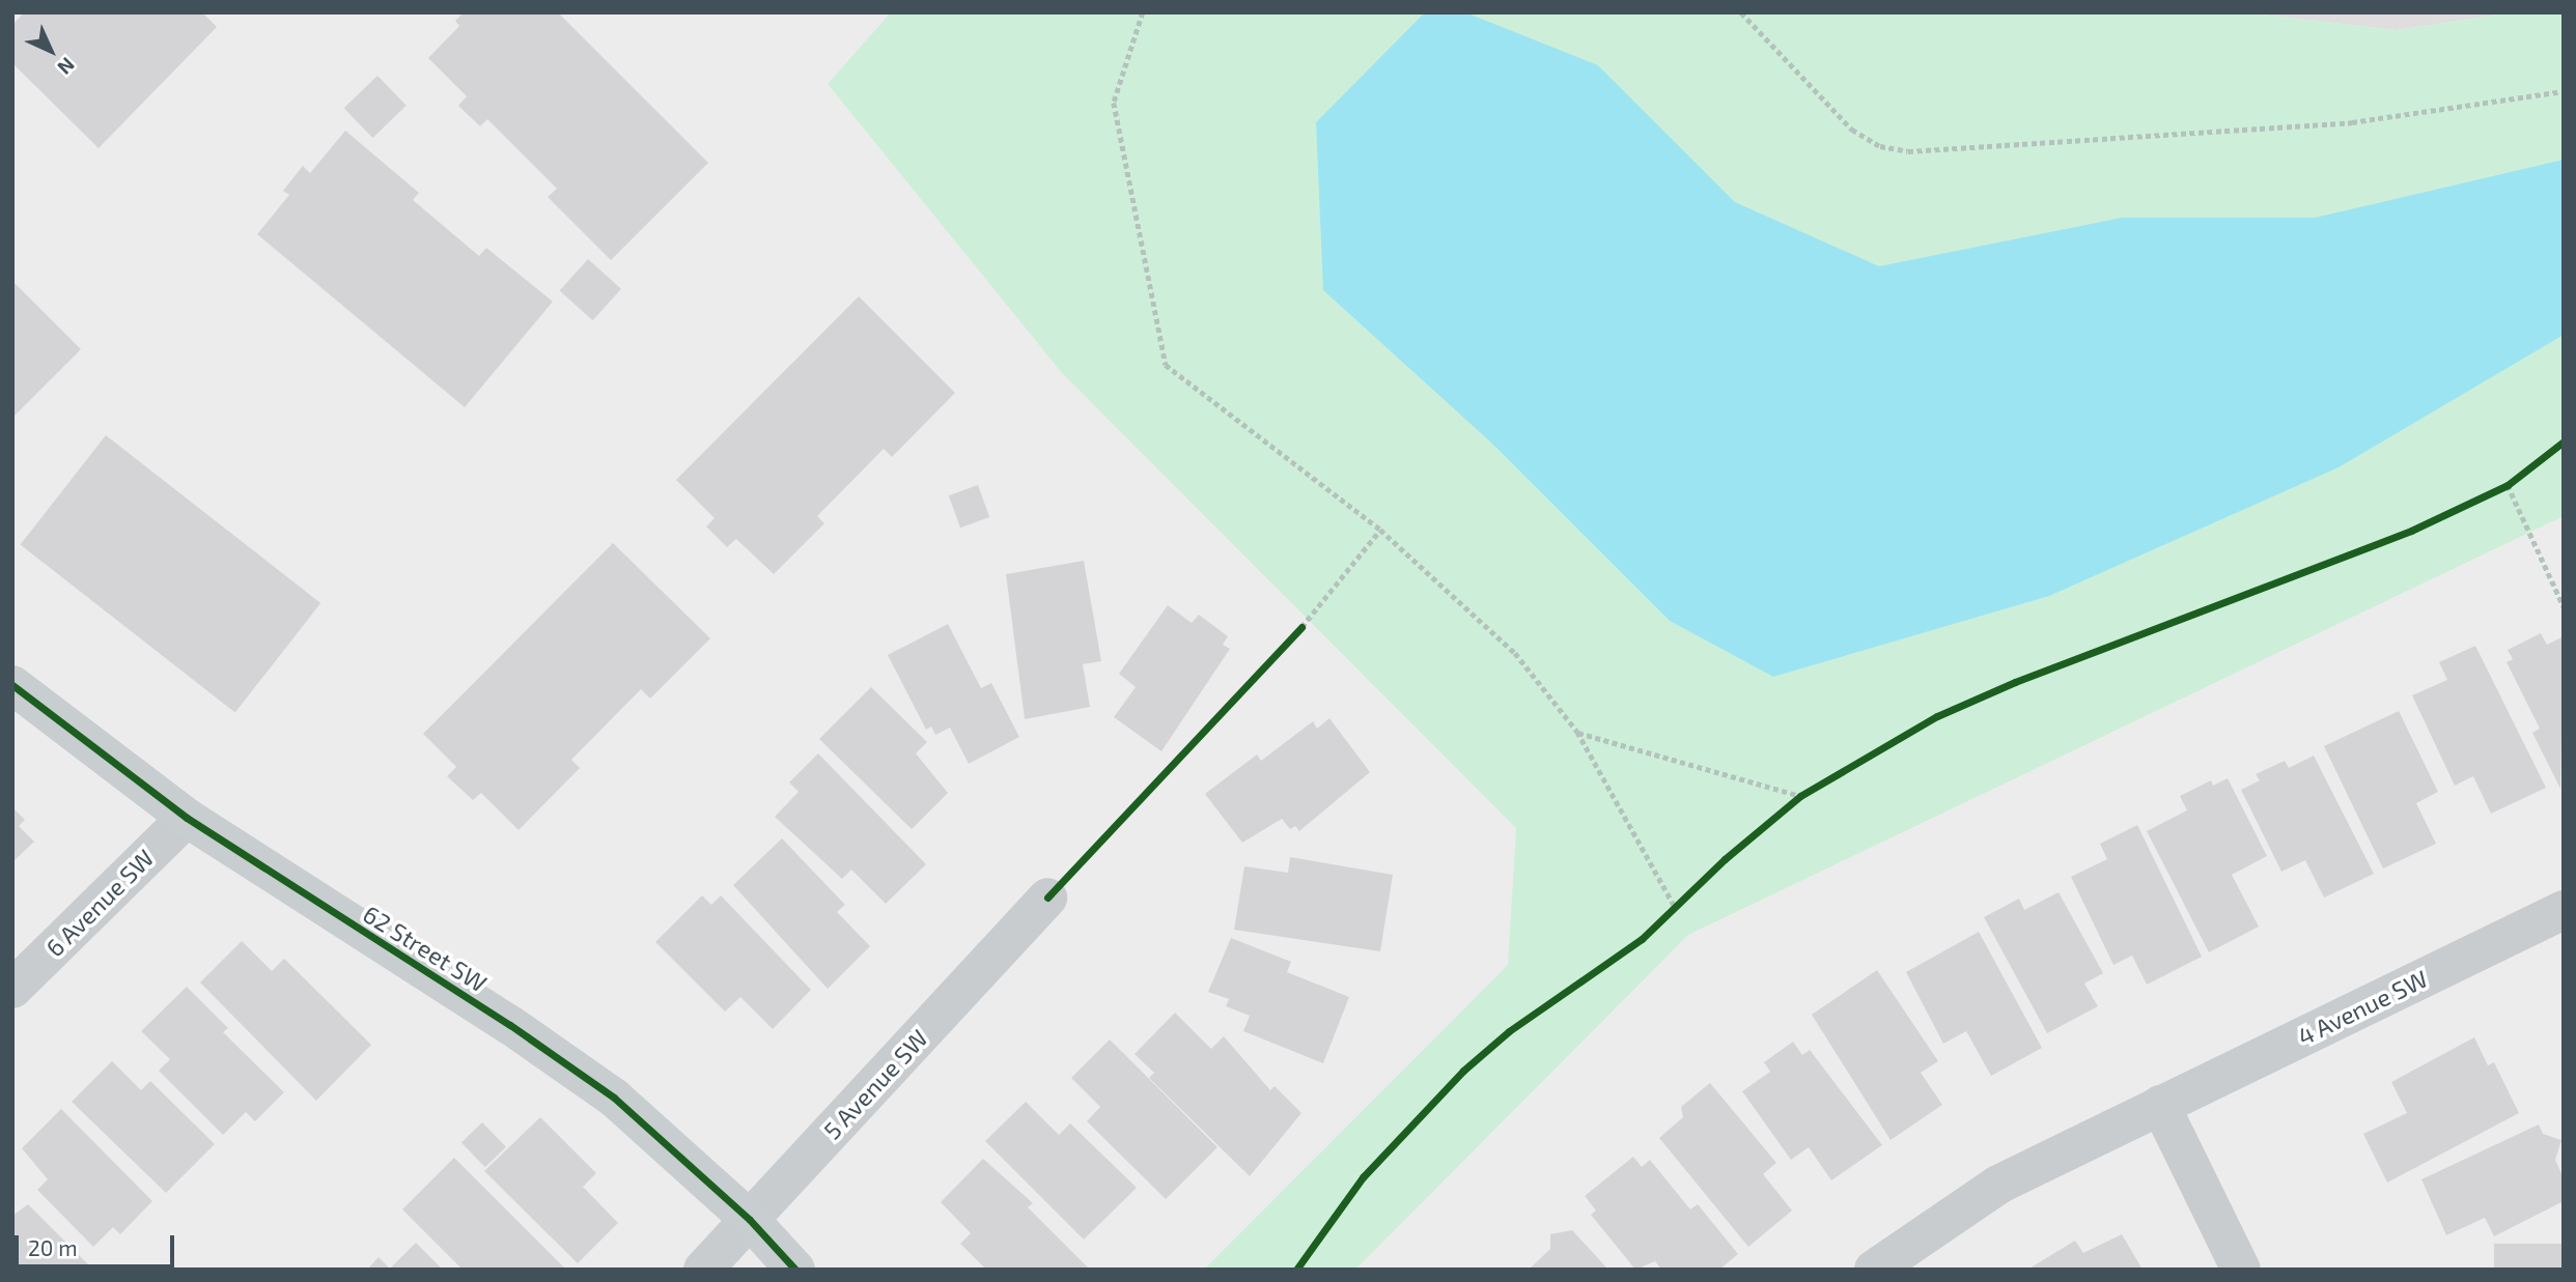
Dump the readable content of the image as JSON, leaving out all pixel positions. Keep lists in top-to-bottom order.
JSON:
{
  "streets": {
    "street": [
      "6 Avenue SW",
      "62 Street SW",
      "4 Avenue SW",
      "5 Avenue SW"
    ]
  },
  "crossings": [
    ["6 Avenue SW", "62 Street SW"],
    ["62 Street SW", "5 Avenue SW"]
  ],
  "scale_bar": "20 m",
  "north": "bottom right"
}
